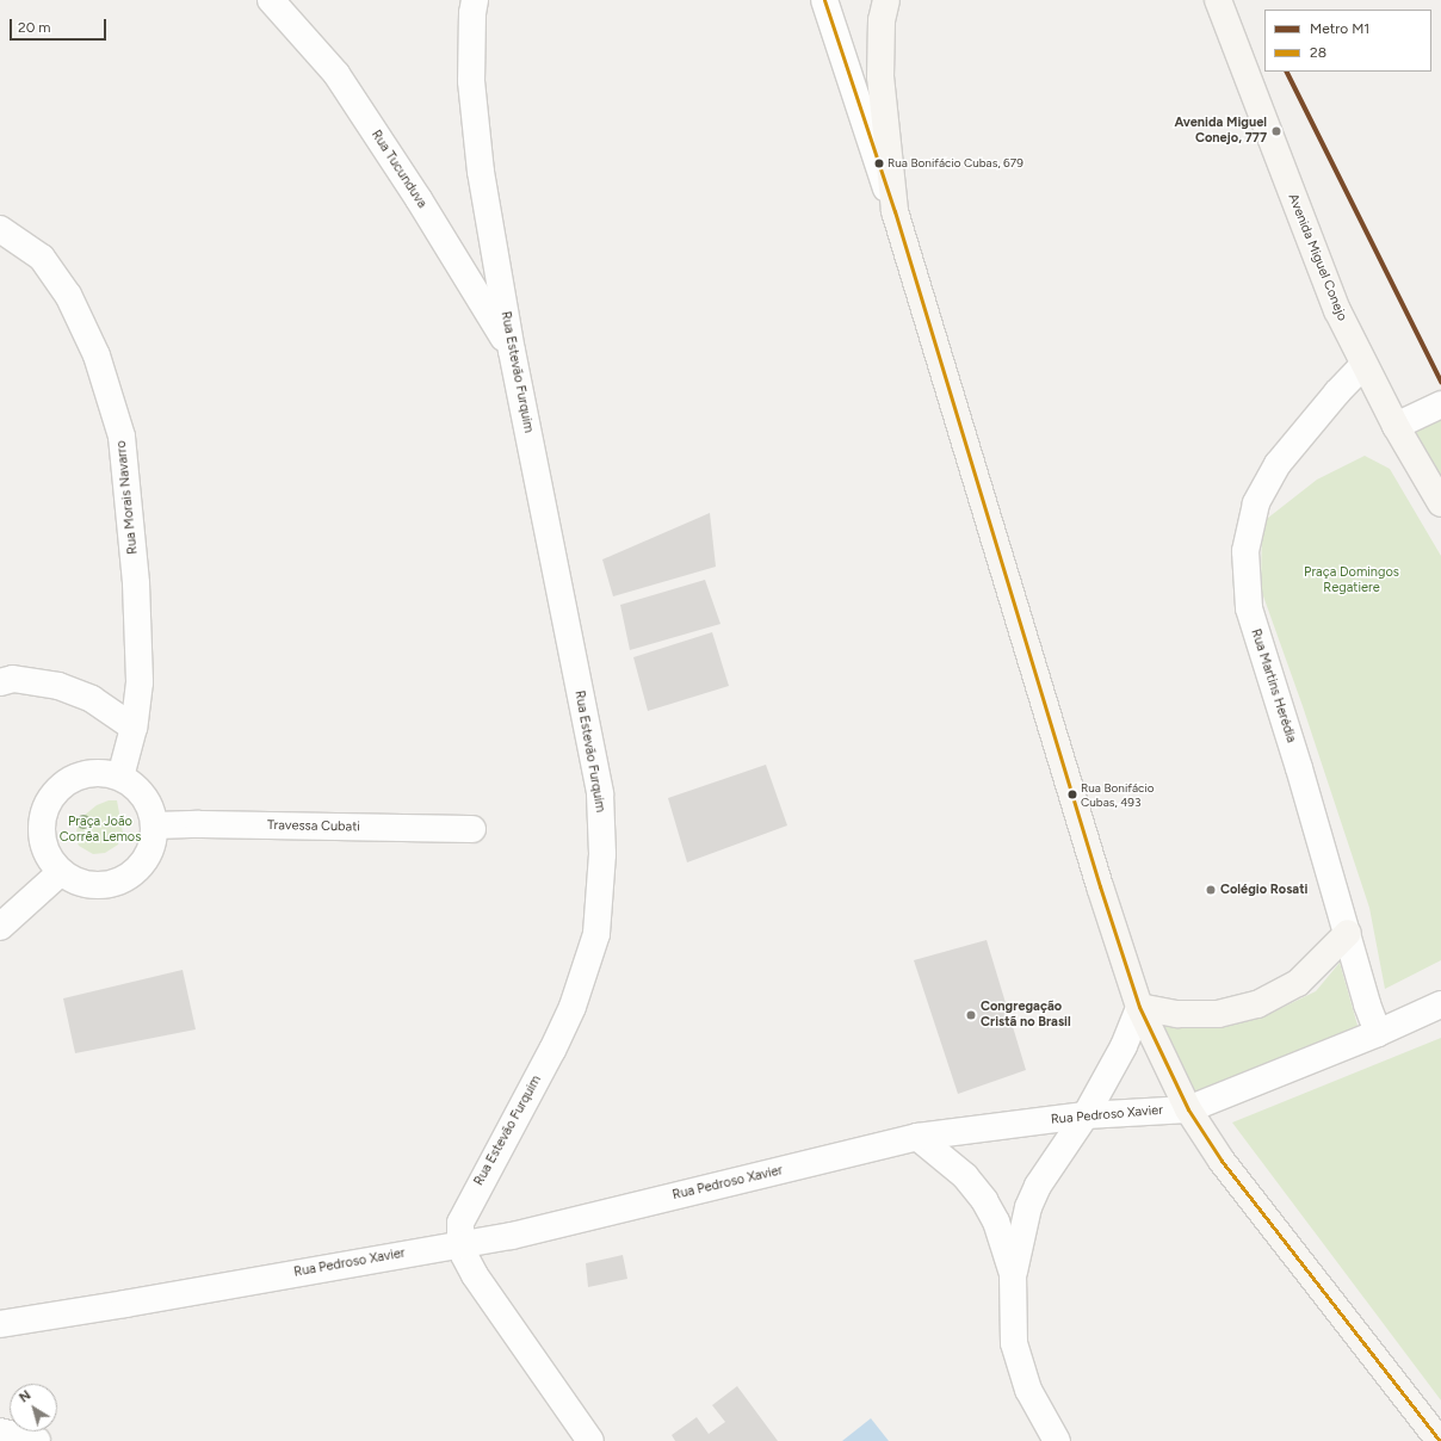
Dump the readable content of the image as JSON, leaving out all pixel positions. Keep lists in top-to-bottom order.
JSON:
{
  "streets": {
    "main road": ["Avenida Miguel Conejo"],
    "street": [
      "Rua Tucunduva",
      "Rua Estevão Furquim",
      "Rua Morais Navarro",
      "Rua Martins Herédia",
      "Travessa Cubati",
      "Rua Pedroso Xavier"
    ]
  },
  "crossings": [
    ["Rua Tucunduva", "Rua Estevão Furquim"],
    ["Avenida Miguel Conejo", "Rua Martins Herédia"],
    ["Rua Estevão Furquim", "Rua Pedroso Xavier"],
    ["Rua Morais Navarro", "Travessa Cubati"],
    ["Rua Martins Herédia", "Rua Pedroso Xavier"]
  ],
  "parks": ["Praça Domingos Regatiere", "Praça João Corrêa Lemos"],
  "places": [
    "Avenida Miguel Conejo, 777",
    "Rua Bonifácio Cubas, 679",
    "Rua Bonifácio Cubas, 493",
    "Colégio Rosati",
    "Congregação Cristã no Brasil"
  ],
  "lines": ["transit line 28", "metro line M1"],
  "legend": ["Metro M1", "28"],
  "scale_bar": "20 m",
  "north": "top left"
}
